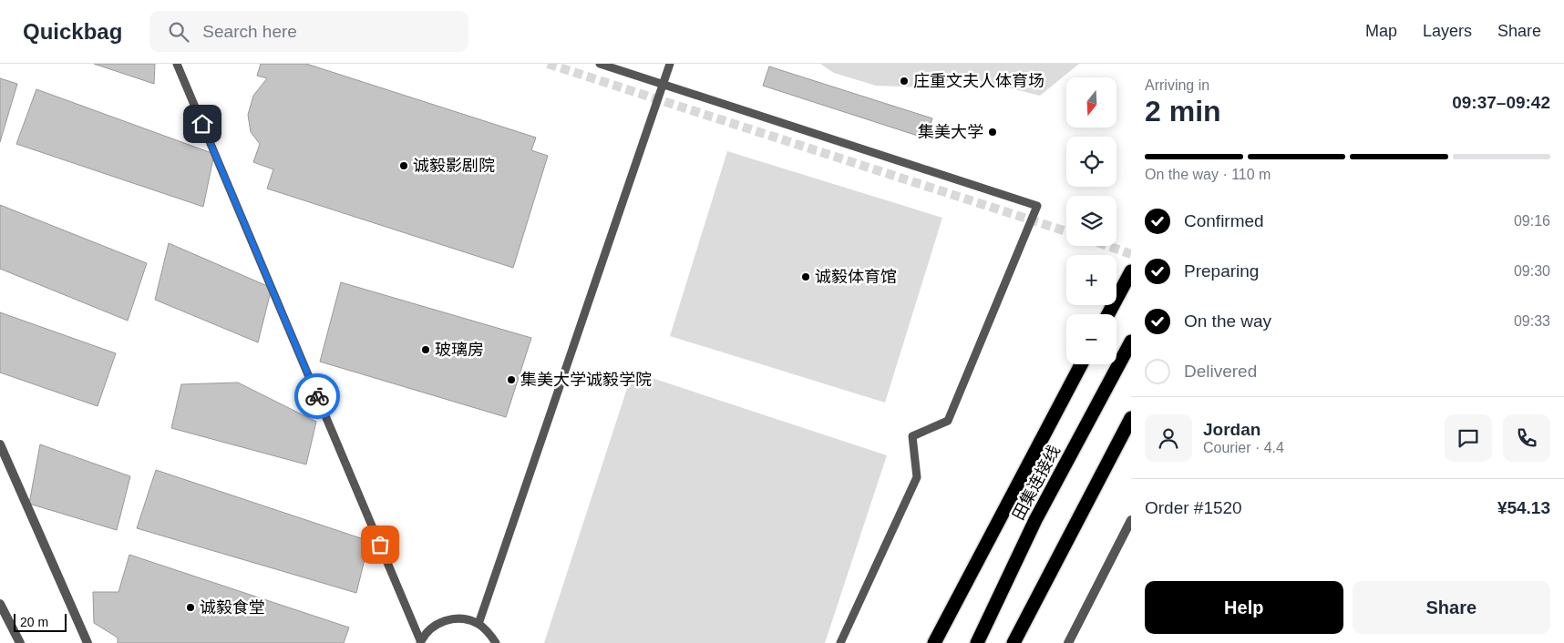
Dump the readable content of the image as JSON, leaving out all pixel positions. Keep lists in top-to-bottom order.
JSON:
{
  "streets": {
    "highway": ["田集连接线"]
  },
  "places": [
    "庄重文夫人体育场",
    "集美大学",
    "诚毅影剧院",
    "诚毅体育馆",
    "玻璃房",
    "集美大学诚毅学院",
    "诚毅食堂"
  ],
  "scale_bar": "20 m",
  "north": "bottom",
  "page": {
    "header": "Quickbag",
    "search": "Search here",
    "nav": ["Map", "Layers", "Share"],
    "heading": ["2 min", "Arriving in", "09:37–09:42"],
    "panel": [
      "Jordan",
      "Courier · 4.4",
      "Order #1520",
      "¥54.13"
    ],
    "map_buttons": ["+", "−"],
    "bar": "On the way · 110 m",
    "list": [
      ["Confirmed", "09:16"],
      ["Preparing", "09:30"],
      ["On the way", "09:33"],
      "Delivered"
    ],
    "buttons": ["Help", "Share"],
    "scale": "20 m"
  }
}
